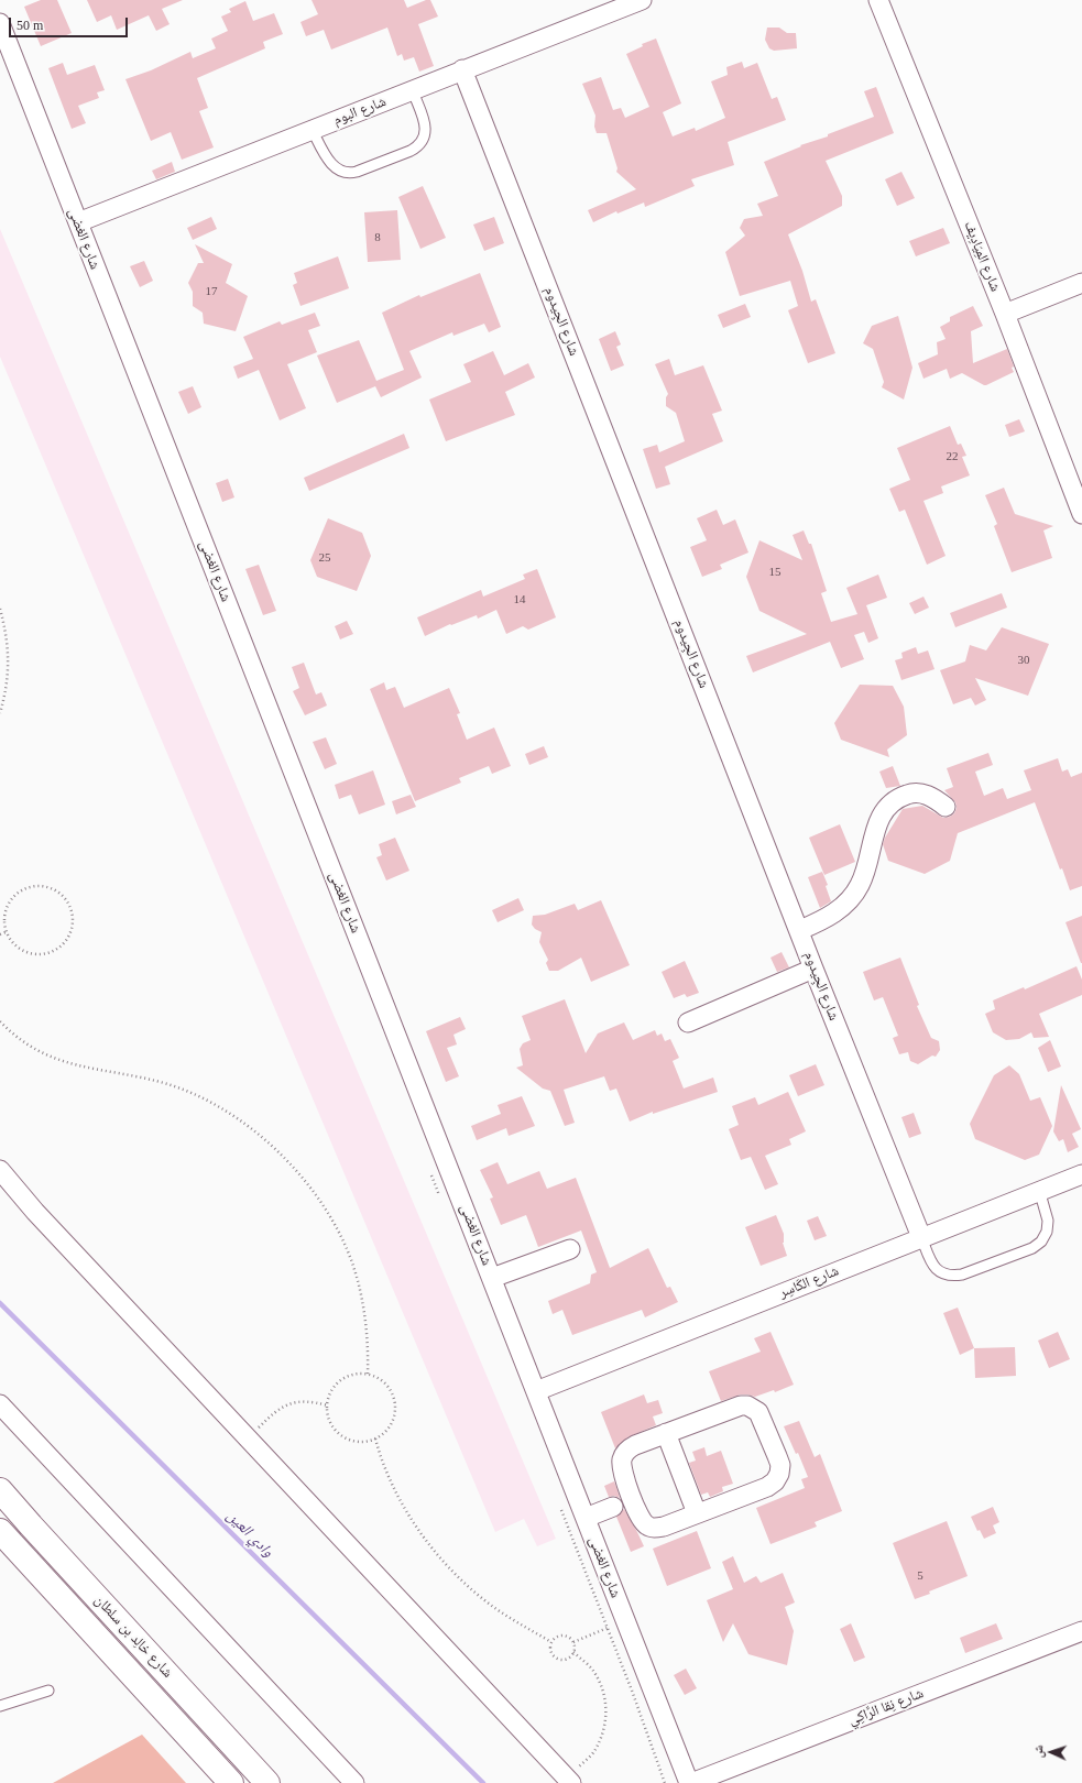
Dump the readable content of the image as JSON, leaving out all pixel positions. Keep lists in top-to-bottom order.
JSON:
{
  "streets": {
    "street": [
      "شارع البوم",
      "شارع الغضى",
      "شارع المِيَادِيف",
      "شارع الجِيدوم",
      "شارع الكَاسِر",
      "شارع خالِد بن سلطان",
      "شارع نِقا الرَّاكِي"
    ]
  },
  "crossings": [
    ["شارع البوم", "شارع الغضى"],
    ["شارع البوم", "شارع الجِيدوم"],
    ["شارع الغضى", "شارع الكَاسِر"],
    ["شارع الغضى", "شارع نِقا الرَّاكِي"],
    ["شارع الجِيدوم", "شارع الكَاسِر"]
  ],
  "water": ["وادي العين"],
  "house_numbers": [
    "8",
    "17",
    "22",
    "25",
    "15",
    "14",
    "30",
    "5"
  ],
  "scale_bar": "50 m",
  "north": "left"
}
